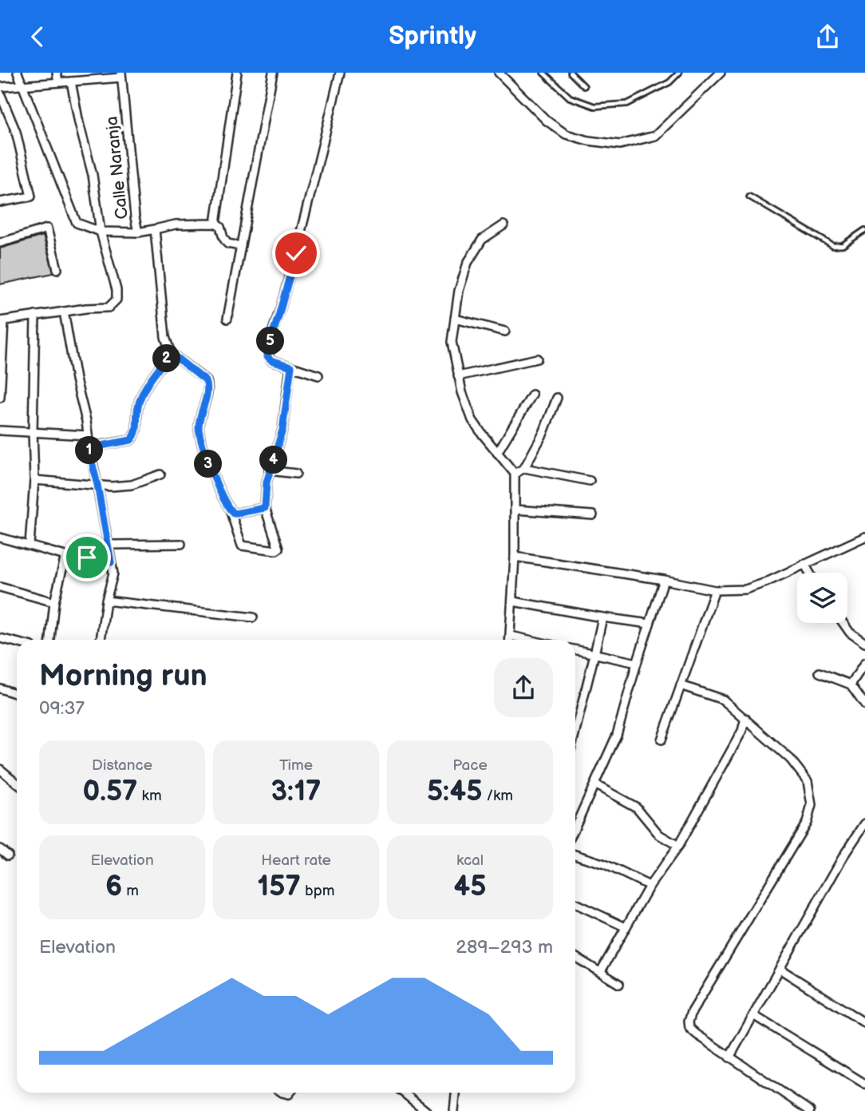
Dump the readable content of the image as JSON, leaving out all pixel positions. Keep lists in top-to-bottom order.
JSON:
{
  "streets": {
    "street": ["Calle Naranja"]
  },
  "page": {
    "header": "Sprintly",
    "pins": [
      "5",
      "2",
      "1",
      "4",
      "3"
    ],
    "heading": ["Morning run", "09:37"],
    "stats": [
      ["Distance", "0.57 km"],
      ["Time", "3:17"],
      ["Pace", "5:45 /km"],
      ["Elevation", "6 m"],
      ["Heart rate", "157 bpm"],
      ["kcal", "45"]
    ],
    "chart": ["Elevation", "289–293 m"]
  }
}
